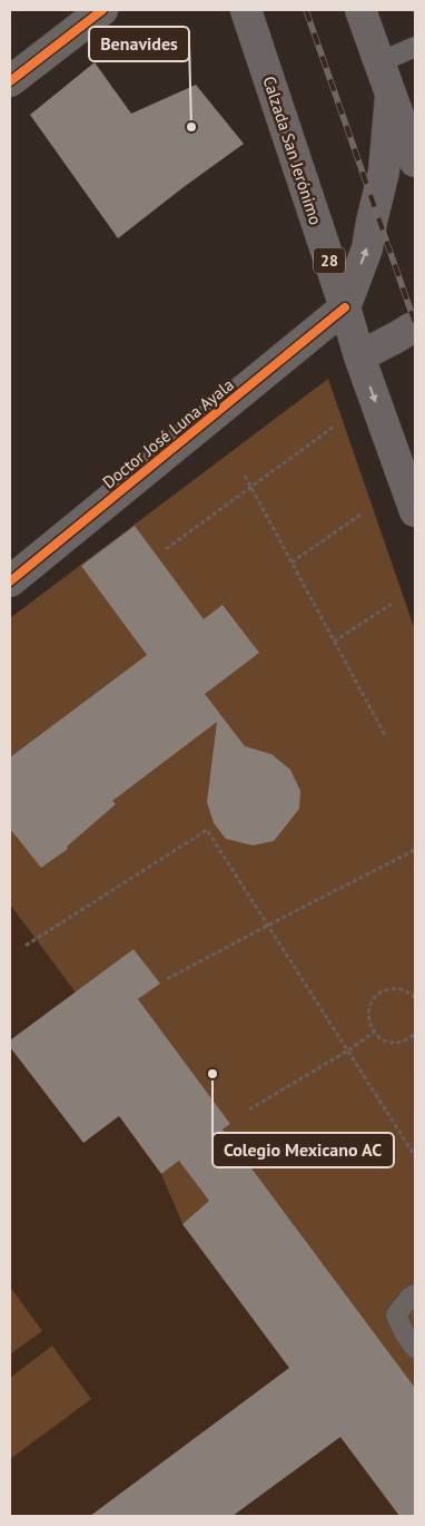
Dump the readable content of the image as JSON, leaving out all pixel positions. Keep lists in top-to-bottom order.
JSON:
{
  "streets": {
    "main road": ["Calzada San Jerónimo", "28"],
    "street": ["Doctor José Luna Ayala"]
  },
  "crossings": [
    ["Calzada San Jerónimo", "Doctor José Luna Ayala"]
  ],
  "places": ["Benavides", "Colegio Mexicano AC"]
}
